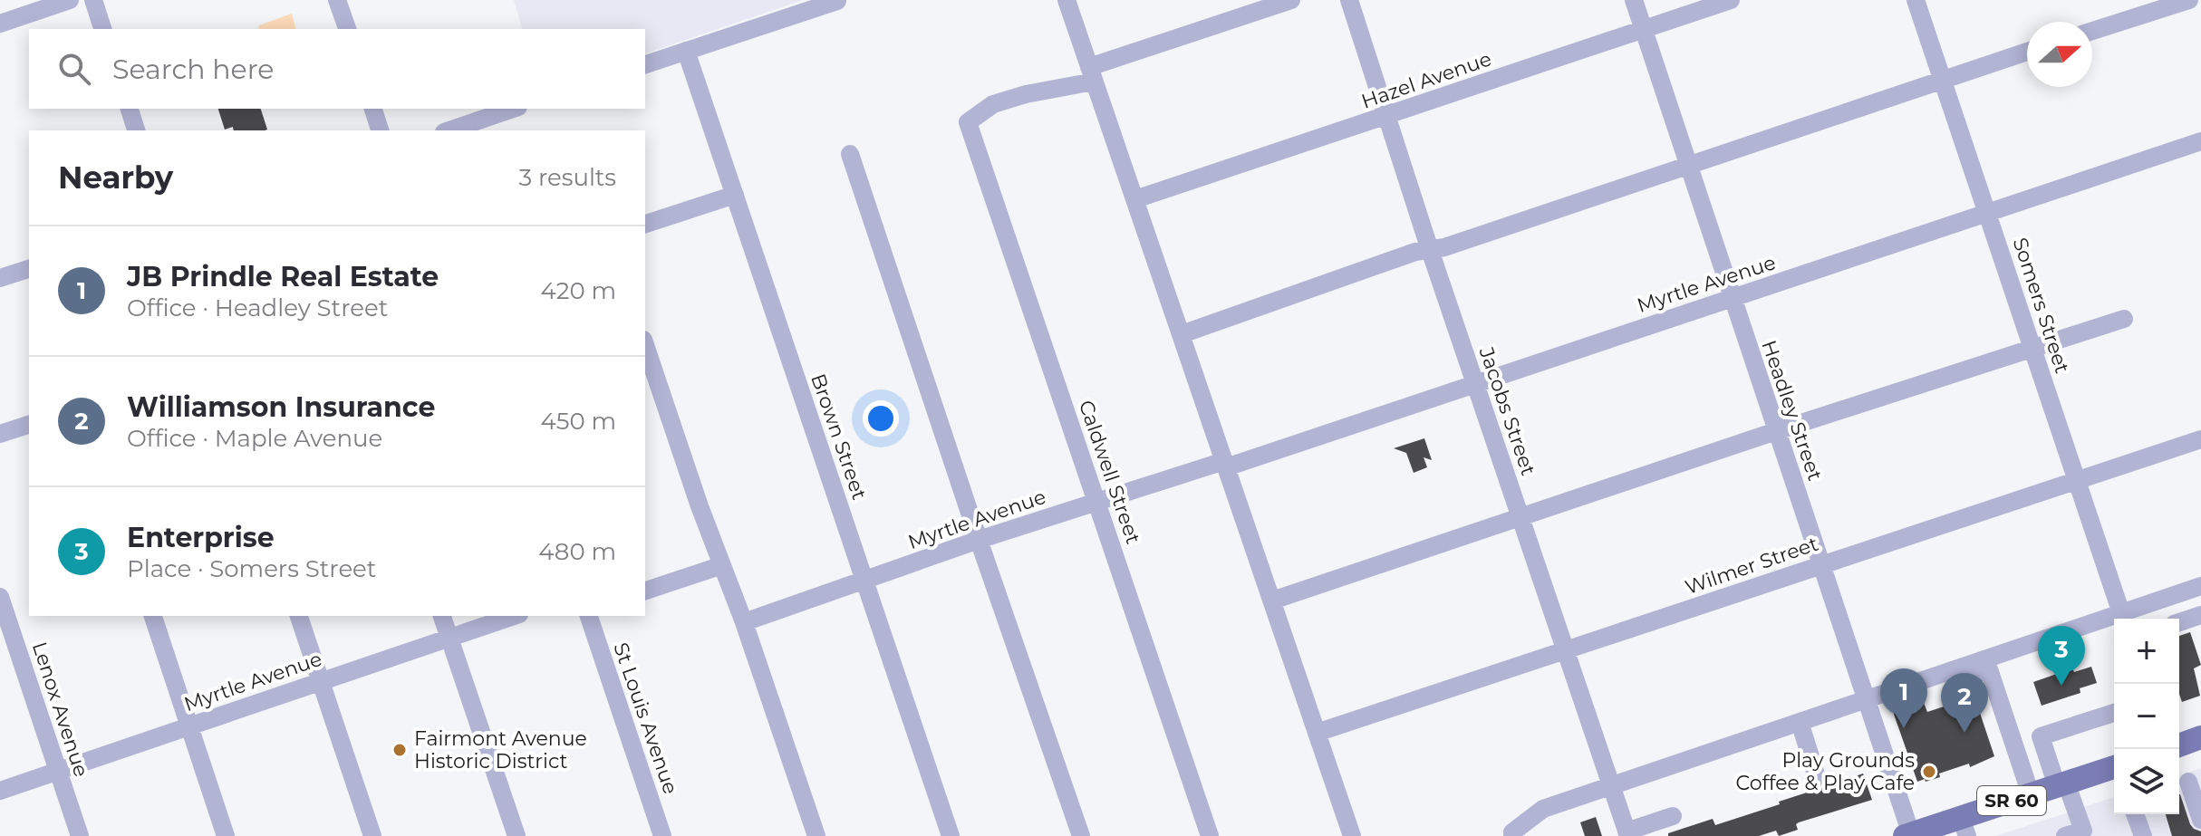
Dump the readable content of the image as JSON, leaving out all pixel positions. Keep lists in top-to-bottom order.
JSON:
{
  "streets": {
    "main road": ["SR 60"],
    "street": [
      "Hazel Avenue",
      "Myrtle Avenue",
      "Somers Street",
      "Headley Street",
      "Jacobs Street",
      "Brown Street",
      "Caldwell Street",
      "Wilmer Street",
      "Lenox Avenue",
      "St Louis Avenue"
    ]
  },
  "crossings": [
    ["Hazel Avenue", "Headley Street"],
    ["Hazel Avenue", "Jacobs Street"],
    ["Myrtle Avenue", "Somers Street"],
    ["Myrtle Avenue", "Headley Street"],
    ["Myrtle Avenue", "Jacobs Street"],
    ["Myrtle Avenue", "Brown Street"],
    ["Myrtle Avenue", "Caldwell Street"],
    ["Myrtle Avenue", "Lenox Avenue"],
    ["Somers Street", "Wilmer Street"],
    ["Headley Street", "Wilmer Street"],
    ["Headley Street", "SR 60"],
    ["Jacobs Street", "Wilmer Street"]
  ],
  "places": ["Fairmont Avenue Historic District", "Play Grounds Coffee & Play Cafe"],
  "north": "right",
  "page": {
    "search": "Search here",
    "heading": ["Nearby", "3 results"],
    "list": [
      {
        "mark": "1",
        "name": "JB Prindle Real Estate",
        "note": "Office · Headley Street",
        "value": "420 m"
      },
      {
        "mark": "2",
        "name": "Williamson Insurance",
        "note": "Office · Maple Avenue",
        "value": "450 m"
      },
      {
        "mark": "3",
        "name": "Enterprise",
        "note": "Place · Somers Street",
        "value": "480 m"
      }
    ],
    "map_buttons": ["+", "−"],
    "pins": ["3", "1", "2"]
  }
}
